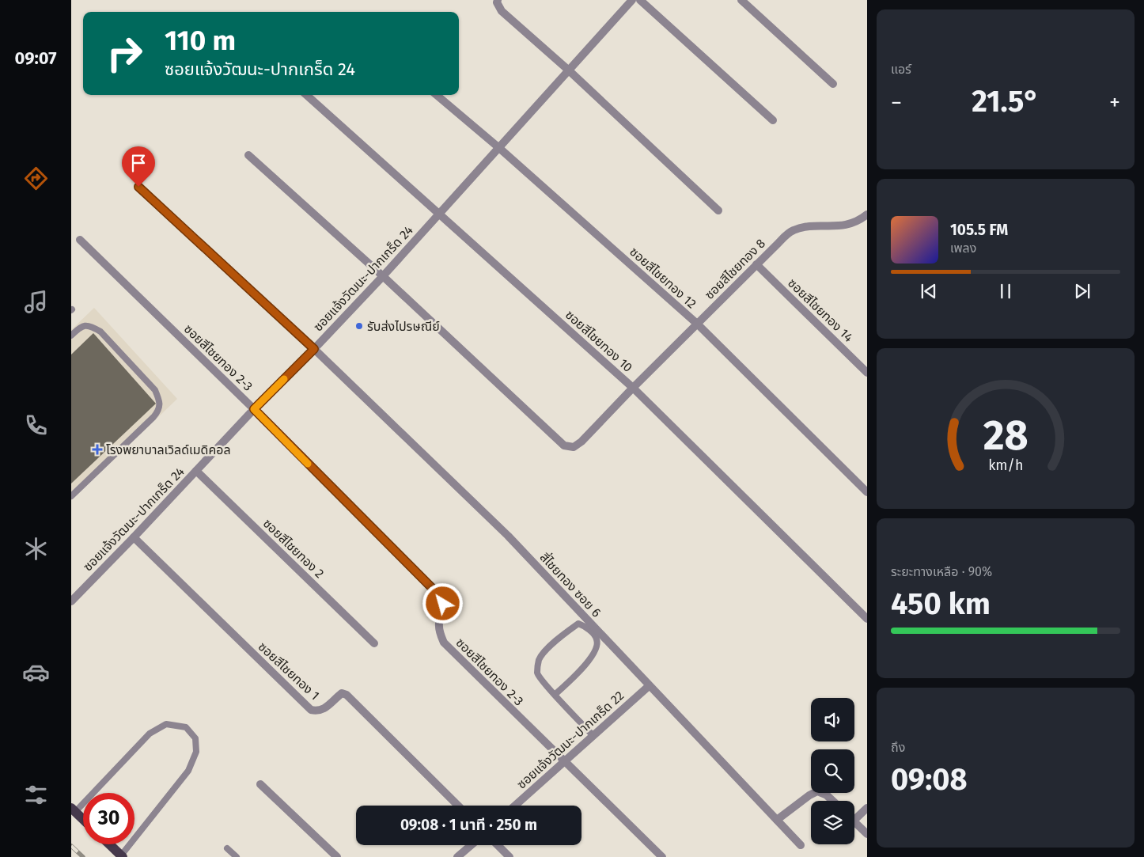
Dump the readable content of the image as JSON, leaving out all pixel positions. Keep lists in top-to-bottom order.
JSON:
{
  "streets": {
    "street": [
      "ซอยสีไชยทอง 8",
      "ซอยสีไชยทอง 12",
      "ซอยแจ้งวัฒนะ-ปากเกร็ด 24",
      "ซอยสีไชยทอง 14",
      "ซอยสีไชยทอง 10",
      "ซอยสีไชยทอง 2-3",
      "ซอยสีไชยทอง 2",
      "สี่ไชยทอง ซอย 6",
      "ซอยสีไชยทอง 1",
      "ซอยแจ้งวัฒนะ-ปากเกร็ด 22"
    ]
  },
  "crossings": [
    ["ซอยสีไชยทอง 8", "ซอยสีไชยทอง 12"],
    ["ซอยสีไชยทอง 8", "ซอยแจ้งวัฒนะ-ปากเกร็ด 24"],
    ["ซอยสีไชยทอง 8", "ซอยสีไชยทอง 14"],
    ["ซอยสีไชยทอง 8", "ซอยสีไชยทอง 10"],
    ["ซอยสีไชยทอง 12", "ซอยแจ้งวัฒนะ-ปากเกร็ด 24"],
    ["ซอยแจ้งวัฒนะ-ปากเกร็ด 24", "ซอยสีไชยทอง 10"],
    ["ซอยแจ้งวัฒนะ-ปากเกร็ด 24", "ซอยสีไชยทอง 2-3"],
    ["ซอยแจ้งวัฒนะ-ปากเกร็ด 24", "ซอยสีไชยทอง 2"],
    ["ซอยแจ้งวัฒนะ-ปากเกร็ด 24", "สี่ไชยทอง ซอย 6"],
    ["ซอยแจ้งวัฒนะ-ปากเกร็ด 24", "ซอยสีไชยทอง 1"],
    ["ซอยสีไชยทอง 2-3", "ซอยแจ้งวัฒนะ-ปากเกร็ด 22"],
    ["สี่ไชยทอง ซอย 6", "ซอยแจ้งวัฒนะ-ปากเกร็ด 22"]
  ],
  "places": {
    "other": ["รับส่งไปรษณีย์"],
    "health": ["โรงพยาบาลเวิลด์เมดิคอล"]
  },
  "page": {
    "tabs": "09:07",
    "tile": [
      "แอร์",
      ["ระยะทางเหลือ · 90%", "450 km"],
      ["ถึง", "09:08"]
    ],
    "turn": ["110 m", "ซอยแจ้งวัฒนะ-ปากเกร็ด 24"],
    "heat": ["−", "21.5°", "+"],
    "song": ["105.5 FM", "เพลง"],
    "limit": "30",
    "trip": "09:08 · 1 นาที · 250 m",
    "gauge": ["28", "km/h"]
  }
}
